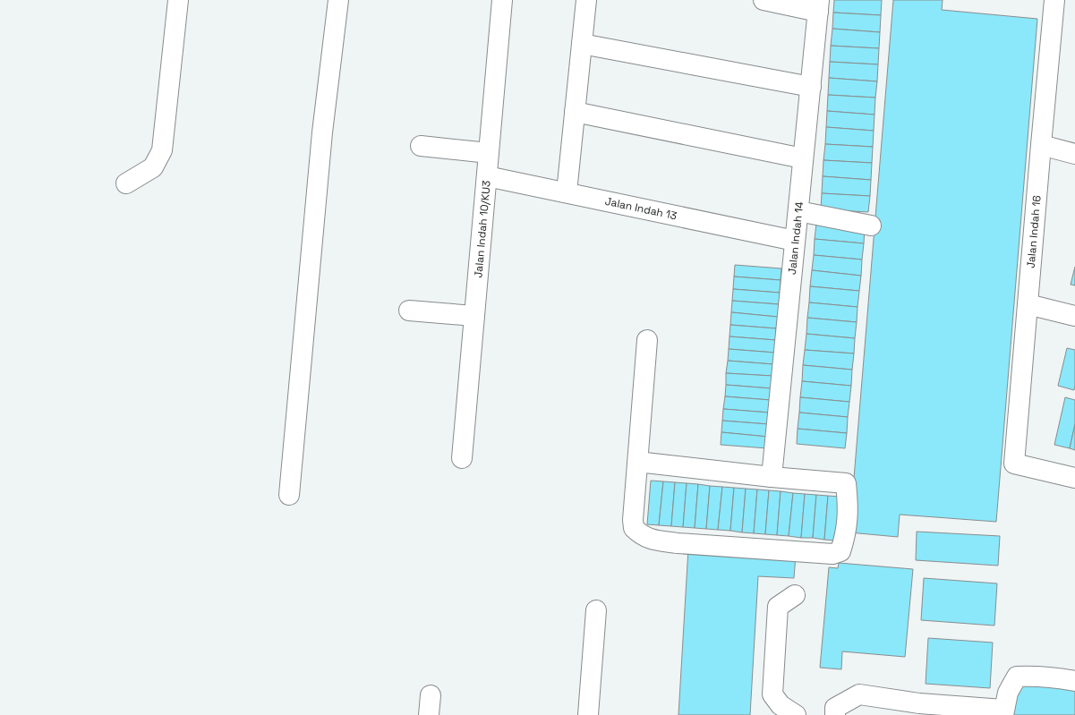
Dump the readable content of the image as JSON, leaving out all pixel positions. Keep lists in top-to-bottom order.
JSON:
{
  "streets": {
    "street": [
      "Jalan Indah 13",
      "Jalan Indah 10/KU3",
      "Jalan Indah 16",
      "Jalan Indah 14"
    ]
  },
  "crossings": [
    ["Jalan Indah 13", "Jalan Indah 10/KU3"],
    ["Jalan Indah 13", "Jalan Indah 14"]
  ]
}
